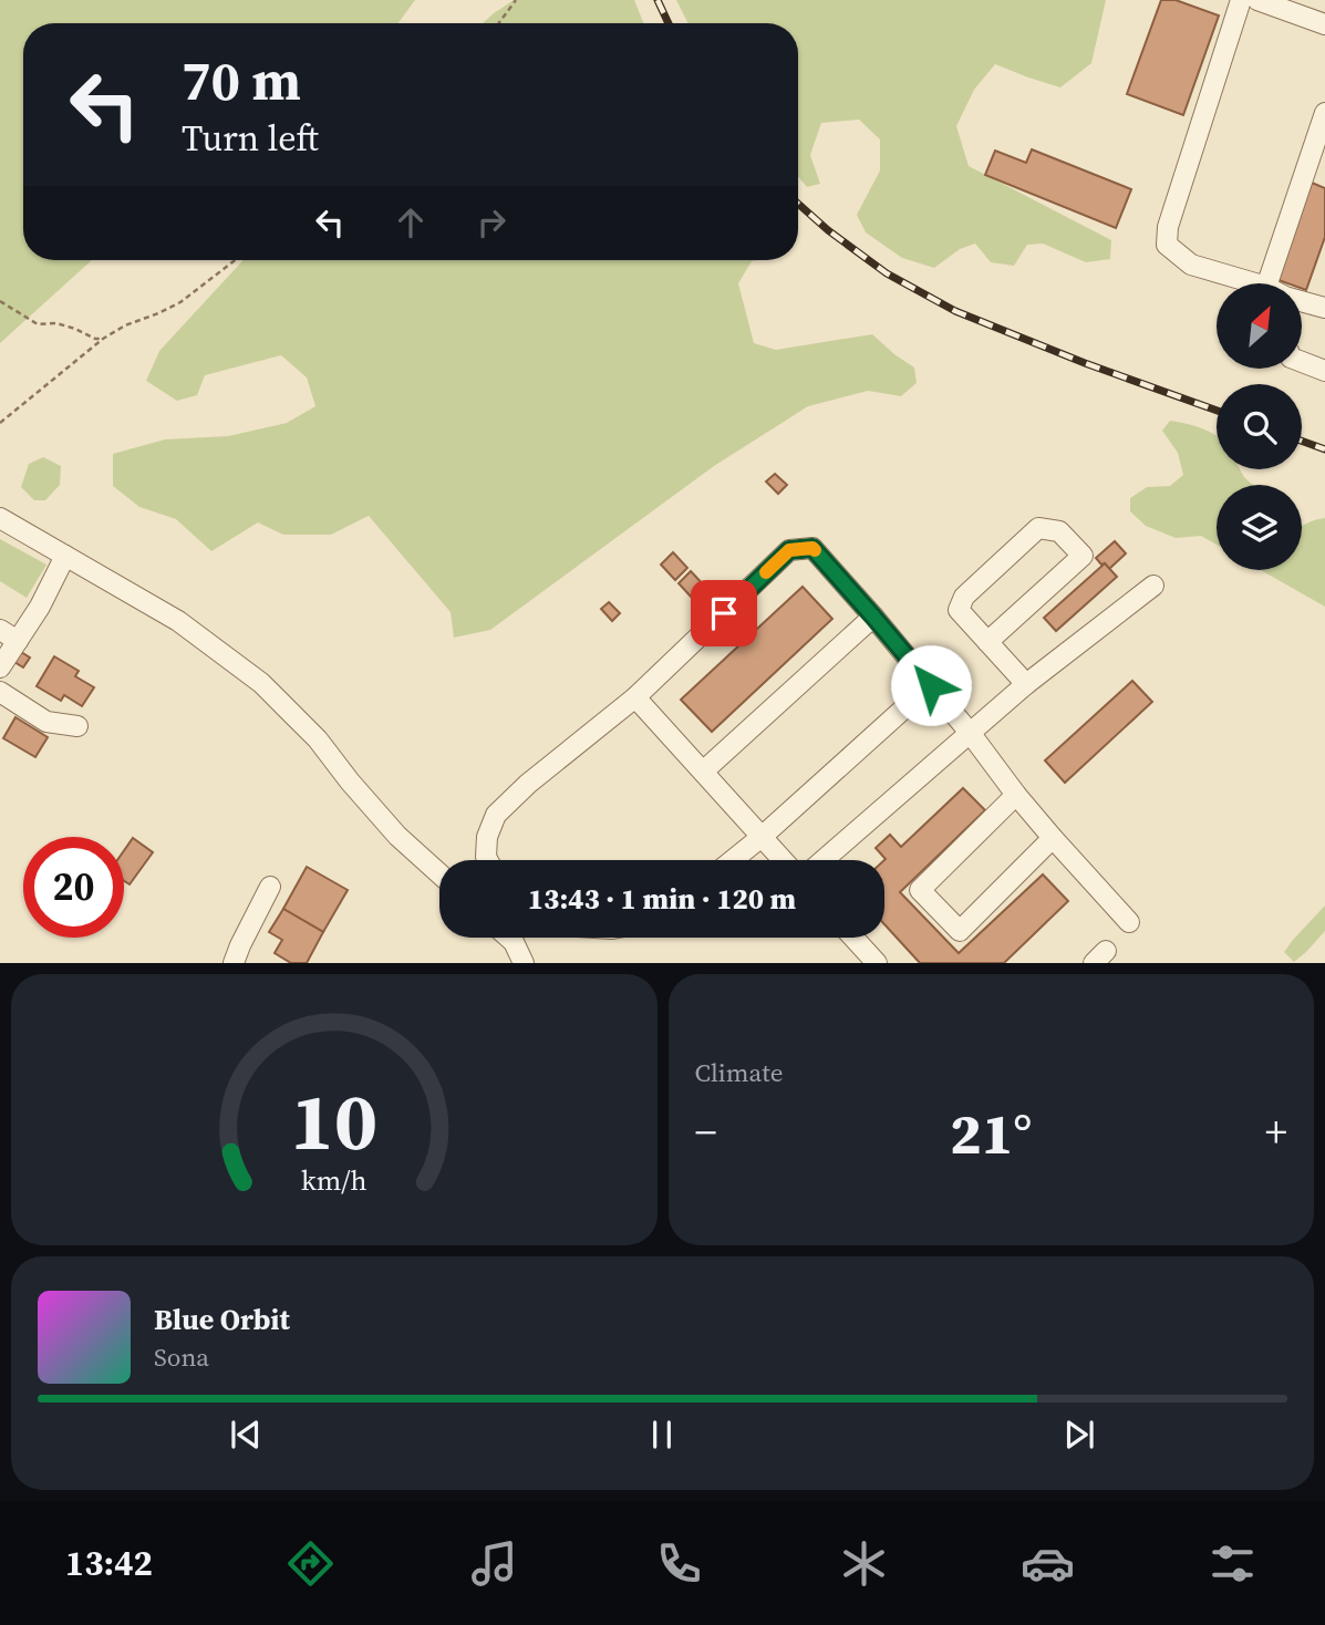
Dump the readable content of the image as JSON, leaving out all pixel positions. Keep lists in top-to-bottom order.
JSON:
{
  "north": "top right",
  "page": {
    "turn": ["70 m", "Turn left"],
    "limit": "20",
    "trip": "13:43 · 1 min · 120 m",
    "tile": "Climate",
    "heat": ["−", "21°", "+"],
    "song": ["Blue Orbit", "Sona"],
    "tabs": "13:42",
    "gauge": ["10", "km/h"]
  }
}
